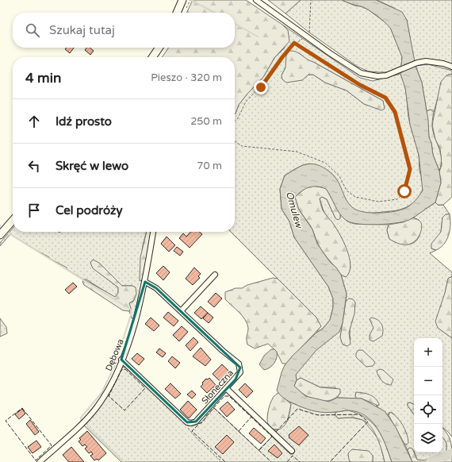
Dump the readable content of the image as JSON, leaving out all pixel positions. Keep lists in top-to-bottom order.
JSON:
{
  "streets": {
    "street": ["Dębowa", "Słoneczna"]
  },
  "crossings": [
    ["Dębowa", "Słoneczna"]
  ],
  "water": ["Omulew"],
  "page": {
    "search": "Szukaj tutaj",
    "heading": ["4 min", "Pieszo · 320 m"],
    "list": [
      ["Idź prosto", "250 m"],
      ["Skręć w lewo", "70 m"],
      "Cel podróży"
    ],
    "map_buttons": ["+", "−"]
  }
}
